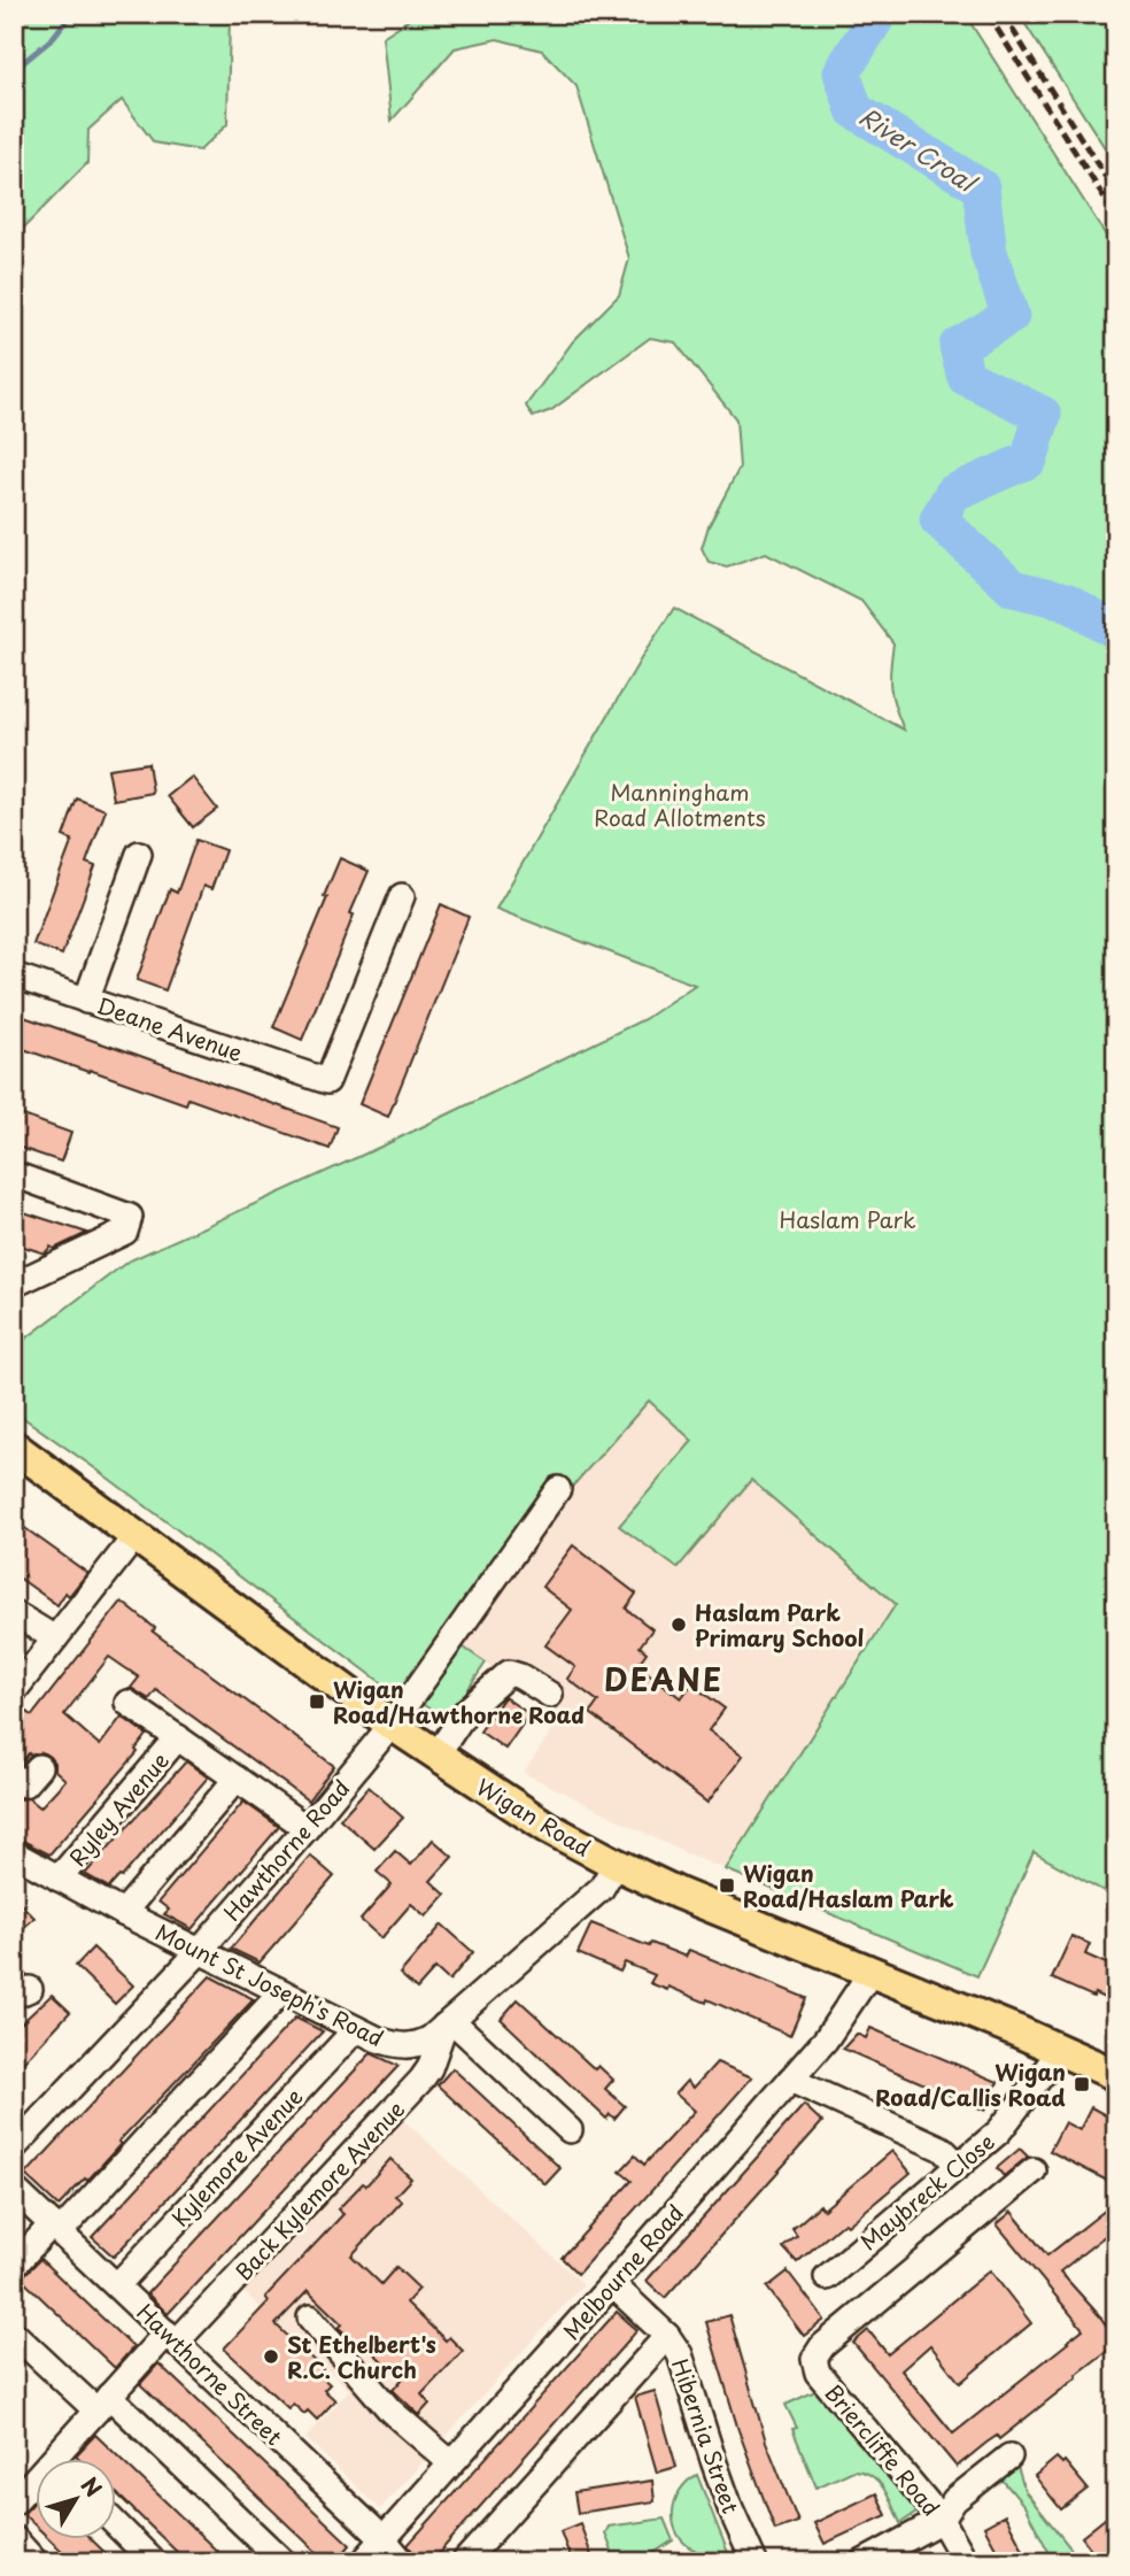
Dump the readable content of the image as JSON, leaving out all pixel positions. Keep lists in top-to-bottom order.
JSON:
{
  "streets": {
    "main road": ["Wigan Road"],
    "street": [
      "Deane Avenue",
      "Ryley Avenue",
      "Hawthorne Road",
      "Mount St Joseph's Road",
      "Kylemore Avenue",
      "Back Kylemore Avenue",
      "Maybreck Close",
      "Melbourne Road",
      "Hawthorne Street",
      "Hibernia Street",
      "Briercliffe Road"
    ]
  },
  "crossings": [
    ["Ryley Avenue", "Mount St Joseph's Road"],
    ["Wigan Road", "Hawthorne Road"],
    ["Wigan Road", "Mount St Joseph's Road"],
    ["Wigan Road", "Maybreck Close"],
    ["Wigan Road", "Melbourne Road"],
    ["Hawthorne Road", "Mount St Joseph's Road"],
    ["Mount St Joseph's Road", "Kylemore Avenue"],
    ["Mount St Joseph's Road", "Back Kylemore Avenue"],
    ["Kylemore Avenue", "Hawthorne Street"],
    ["Back Kylemore Avenue", "Hawthorne Street"],
    ["Melbourne Road", "Hawthorne Street"],
    ["Melbourne Road", "Hibernia Street"]
  ],
  "districts": ["DEANE"],
  "water": ["River Croal"],
  "parks": ["Manningham Road Allotments", "Haslam Park"],
  "places": {
    "other": ["Haslam Park Primary School", "St Ethelbert's R.C. Church"],
    "transit": ["Wigan Road/Hawthorne Road", "Wigan Road/Haslam Park", "Wigan Road/Callis Road"]
  },
  "north": "top right"
}
